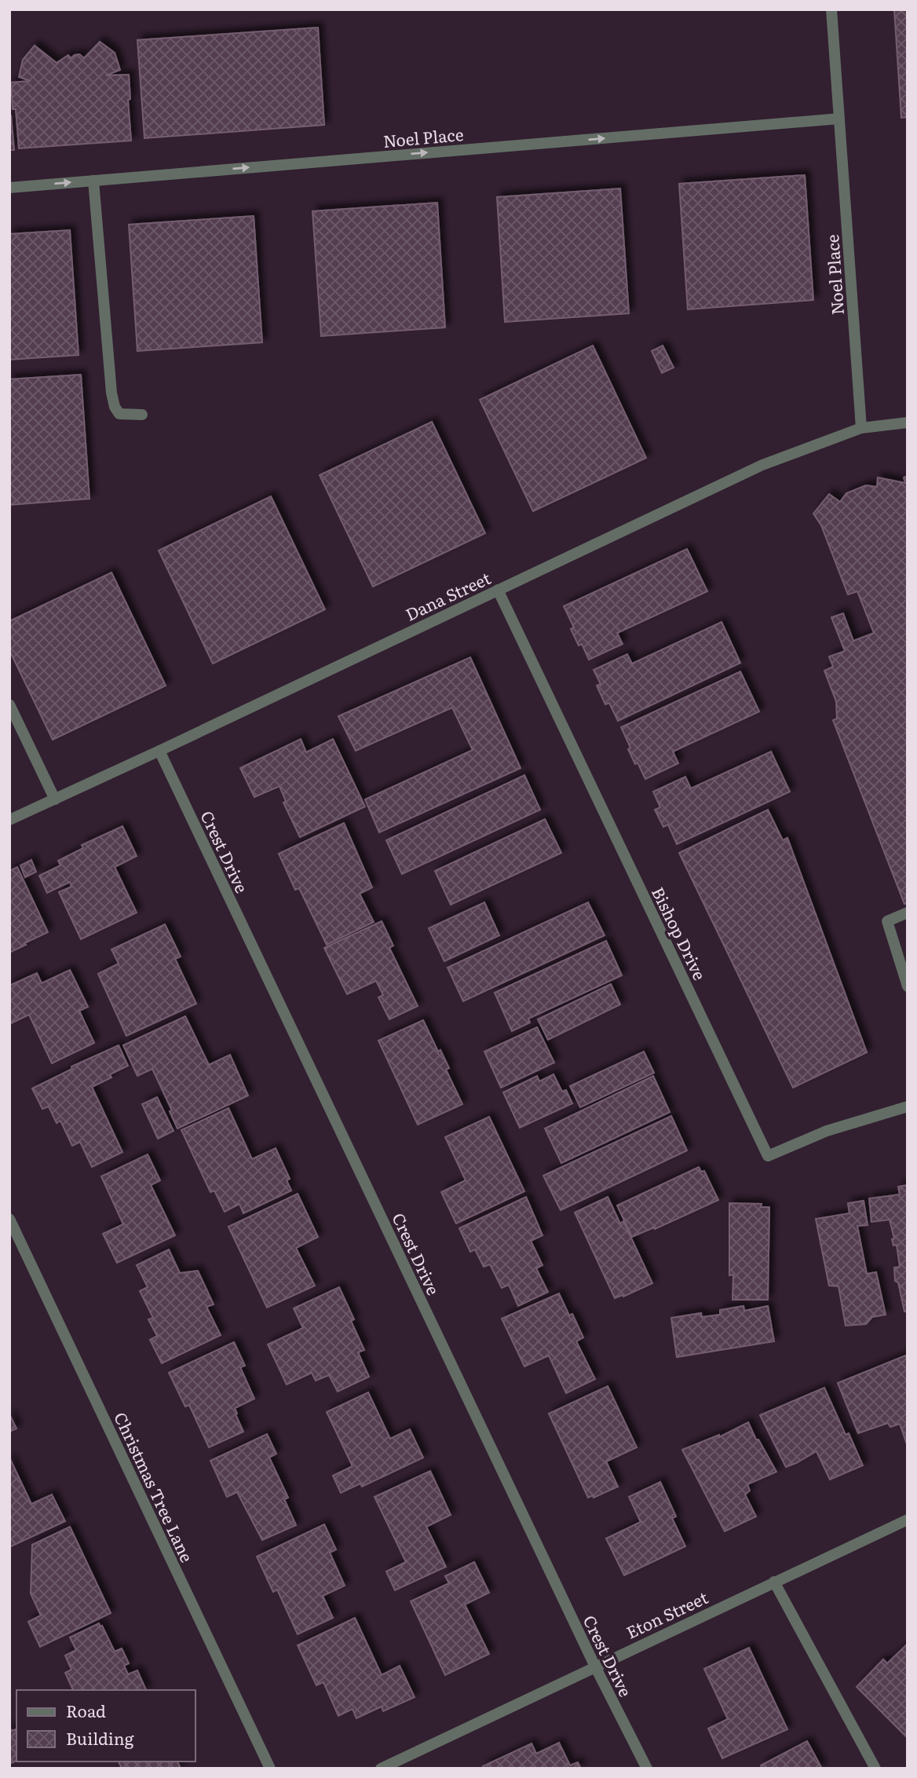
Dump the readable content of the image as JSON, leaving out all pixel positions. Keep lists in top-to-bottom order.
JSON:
{
  "streets": {
    "street": [
      "Noel Place",
      "Dana Street",
      "Crest Drive",
      "Bishop Drive",
      "Christmas Tree Lane",
      "Eton Street"
    ]
  },
  "crossings": [
    ["Noel Place", "Dana Street"],
    ["Dana Street", "Crest Drive"],
    ["Dana Street", "Bishop Drive"],
    ["Crest Drive", "Eton Street"]
  ],
  "one_way": ["Noel Place"],
  "legend": ["Road", "Building"]
}
